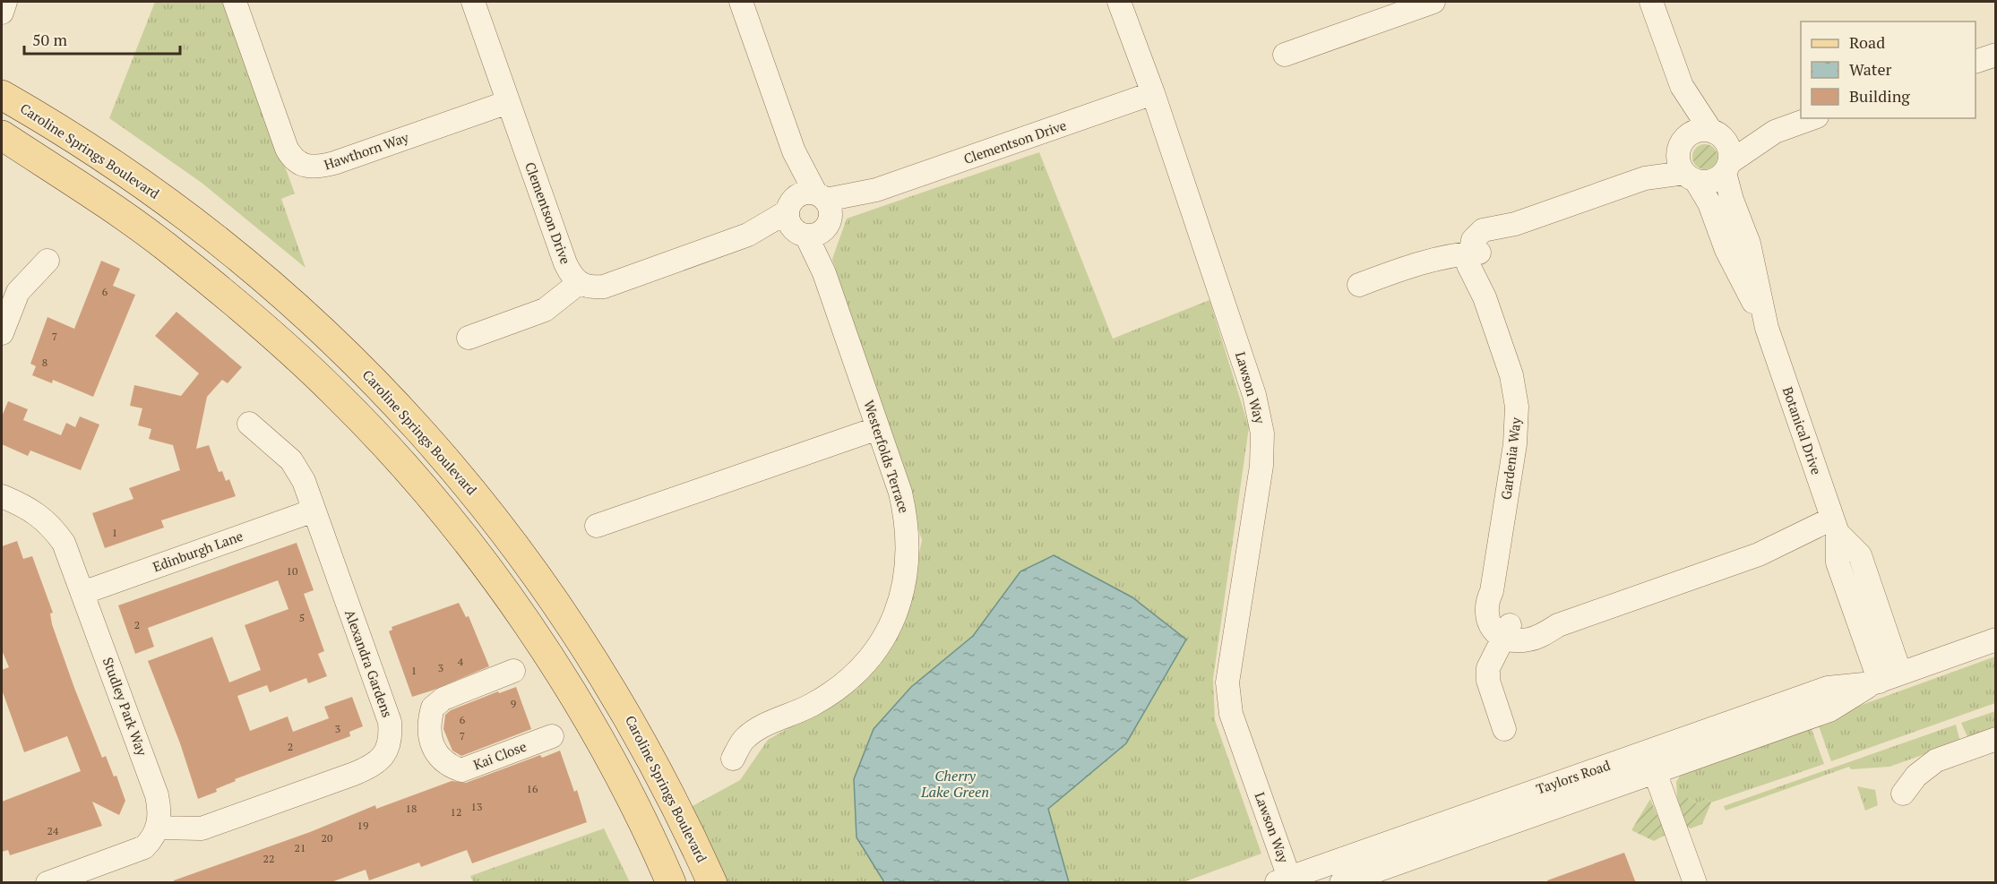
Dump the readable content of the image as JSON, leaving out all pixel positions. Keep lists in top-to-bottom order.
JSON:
{
  "streets": {
    "main road": ["Caroline Springs Boulevard"],
    "street": [
      "Clementson Drive",
      "Hawthorn Way",
      "Lawson Way",
      "Botanical Drive",
      "Westerfolds Terrace",
      "Gardenia Way",
      "Edinburgh Lane",
      "Alexandra Gardens",
      "Studley Park Way",
      "Kai Close",
      "Taylors Road"
    ]
  },
  "crossings": [
    ["Clementson Drive", "Hawthorn Way"],
    ["Clementson Drive", "Lawson Way"],
    ["Clementson Drive", "Westerfolds Terrace"],
    ["Lawson Way", "Taylors Road"],
    ["Botanical Drive", "Taylors Road"],
    ["Edinburgh Lane", "Alexandra Gardens"],
    ["Edinburgh Lane", "Studley Park Way"]
  ],
  "water": ["Cherry Lake Green"],
  "house_numbers": [
    "6",
    "7",
    "8",
    "1",
    "10",
    "5",
    "2",
    "4",
    "3",
    "1",
    "9",
    "6",
    "3",
    "7",
    "2",
    "16",
    "13",
    "18",
    "12",
    "19",
    "24",
    "20",
    "21",
    "22"
  ],
  "legend": ["Road", "Water", "Building"],
  "scale_bar": "50 m"
}
